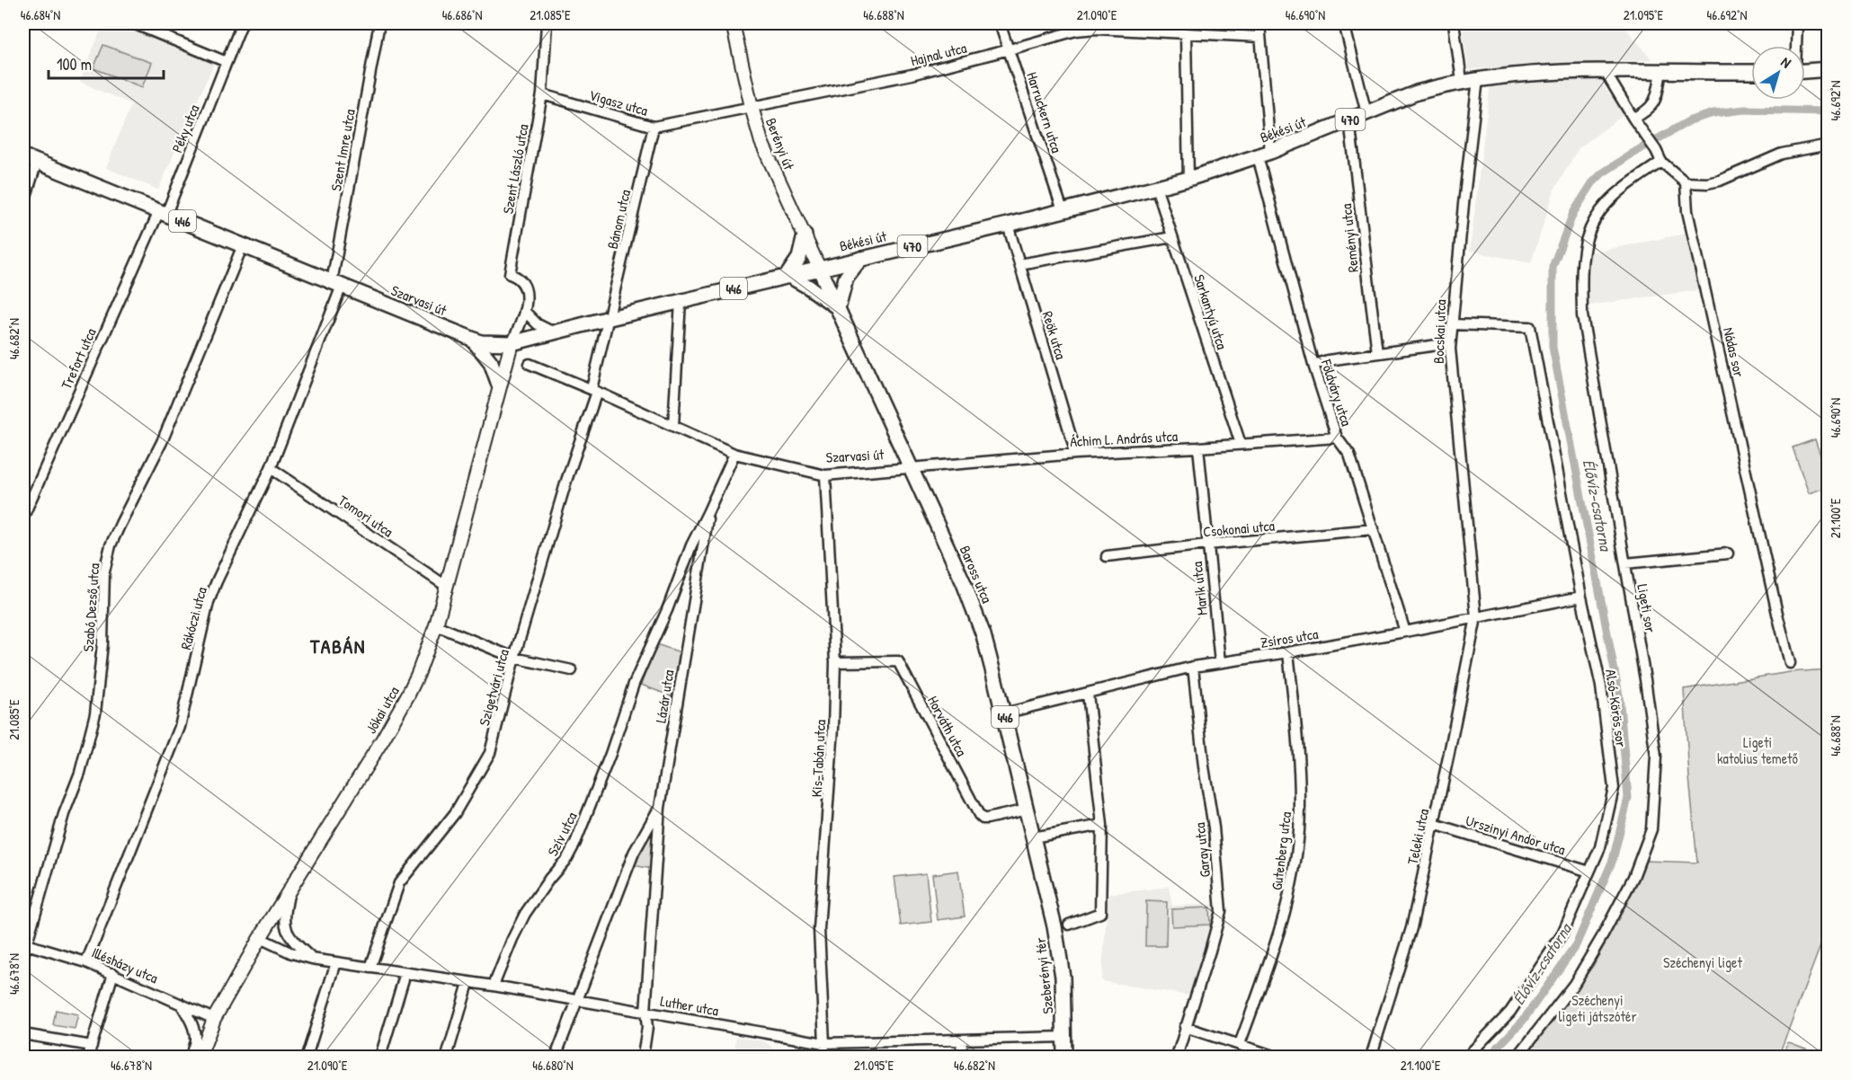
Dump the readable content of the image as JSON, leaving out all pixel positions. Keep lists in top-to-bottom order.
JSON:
{
  "streets": {
    "main road": [
      "470",
      "Békési út",
      "Berényi út",
      "446",
      "Szarvasi út",
      "Baross utca",
      "Jókai utca",
      "Szeberényi tér"
    ],
    "street": [
      "Hajnal utca",
      "Vigasz utca",
      "Harruckern utca",
      "Péky utca",
      "Szent Imre utca",
      "Szent László utca",
      "Bánom utca",
      "Reményi utca",
      "Sarkantyú utca",
      "Bocskai utca",
      "Reök utca",
      "Nádas sor",
      "Trefort utca",
      "Földváry utca",
      "Áchim L. András utca",
      "Tomori utca",
      "Csokonai utca",
      "Marik utca",
      "Szabó Dezső utca",
      "Ligeti sor",
      "Rákóczi utca",
      "Zsíros utca",
      "Szigetvári utca",
      "Lázár utca",
      "Alsó-Körös sor",
      "Horváth utca",
      "Kis-Tabán utca",
      "Szív utca",
      "Urszinyi Andor utca",
      "Teleki utca",
      "Garay utca",
      "Gutenberg utca",
      "Illésházy utca",
      "Luther utca"
    ]
  },
  "crossings": [
    ["Hajnal utca", "Vigasz utca"],
    ["Hajnal utca", "Harruckern utca"],
    ["Hajnal utca", "Berényi út"],
    ["Hajnal utca", "Földváry utca"],
    ["Vigasz utca", "Berényi út"],
    ["Vigasz utca", "Szent László utca"],
    ["Vigasz utca", "Bánom utca"],
    ["Harruckern utca", "Békési út"],
    ["Péky utca", "Szarvasi út"],
    ["Péky utca", "Trefort utca"],
    ["Békési út", "Berényi út"],
    ["Békési út", "Reményi utca"],
    ["Békési út", "Szarvasi út"],
    ["Békési út", "Sarkantyú utca"],
    ["Békési út", "Bocskai utca"],
    ["Békési út", "Reök utca"],
    ["Békési út", "Földváry utca"],
    ["Békési út", "Baross utca"],
    ["Berényi út", "Szarvasi út"],
    ["Berényi út", "Baross utca"],
    ["Szent Imre utca", "Szarvasi út"],
    ["Szent Imre utca", "Rákóczi utca"],
    ["Szent László utca", "Szarvasi út"],
    ["Szent László utca", "Jókai utca"],
    ["Bánom utca", "Szarvasi út"],
    ["Bánom utca", "Szigetvári utca"],
    ["446", "Szarvasi út"],
    ["446", "Baross utca"],
    ["446", "Szeberényi tér"],
    ["446", "Luther utca"],
    ["Szarvasi út", "Trefort utca"],
    ["Szarvasi út", "Áchim L. András utca"],
    ["Szarvasi út", "Baross utca"],
    ["Szarvasi út", "Szabó Dezső utca"],
    ["Szarvasi út", "Rákóczi utca"],
    ["Szarvasi út", "Szigetvári utca"],
    ["Szarvasi út", "Lázár utca"],
    ["Szarvasi út", "Jókai utca"],
    ["Szarvasi út", "Kis-Tabán utca"],
    ["Sarkantyú utca", "Áchim L. András utca"],
    ["Bocskai utca", "Zsíros utca"],
    ["Bocskai utca", "Alsó-Körös sor"],
    ["Bocskai utca", "Teleki utca"],
    ["Reök utca", "Áchim L. András utca"],
    ["Földváry utca", "Áchim L. András utca"],
    ["Földváry utca", "Csokonai utca"],
    ["Földváry utca", "Zsíros utca"],
    ["Áchim L. András utca", "Baross utca"],
    ["Áchim L. András utca", "Marik utca"],
    ["Tomori utca", "Rákóczi utca"],
    ["Tomori utca", "Jókai utca"],
    ["Csokonai utca", "Marik utca"],
    ["Baross utca", "Zsíros utca"],
    ["Baross utca", "Horváth utca"],
    ["Baross utca", "Szeberényi tér"],
    ["Marik utca", "Zsíros utca"],
    ["Szabó Dezső utca", "Illésházy utca"],
    ["Rákóczi utca", "Illésházy utca"],
    ["Zsíros utca", "Alsó-Körös sor"],
    ["Zsíros utca", "Teleki utca"],
    ["Zsíros utca", "Garay utca"],
    ["Zsíros utca", "Gutenberg utca"],
    ["Szigetvári utca", "Luther utca"],
    ["Lázár utca", "Szív utca"],
    ["Lázár utca", "Luther utca"],
    ["Alsó-Körös sor", "Urszinyi Andor utca"],
    ["Jókai utca", "Illésházy utca"],
    ["Jókai utca", "Luther utca"],
    ["Horváth utca", "Kis-Tabán utca"],
    ["Kis-Tabán utca", "Luther utca"],
    ["Szív utca", "Luther utca"],
    ["Urszinyi Andor utca", "Teleki utca"],
    ["Szeberényi tér", "Luther utca"]
  ],
  "districts": ["TABÁN"],
  "water": ["Élővíz-csatorna"],
  "parks": ["Ligeti katolius temető", "Széchenyi liget", "Széchenyi ligeti játszótér"],
  "scale_bar": "100 m",
  "north": "top right",
  "coordinates": [
    "46.684°N",
    "46.686°N",
    "21.085°E",
    "46.688°N",
    "21.090°E",
    "46.690°N",
    "21.095°E",
    "46.692°N",
    "46.682°N",
    "21.100°E",
    "46.678°N",
    "46.680°N"
  ]
}
